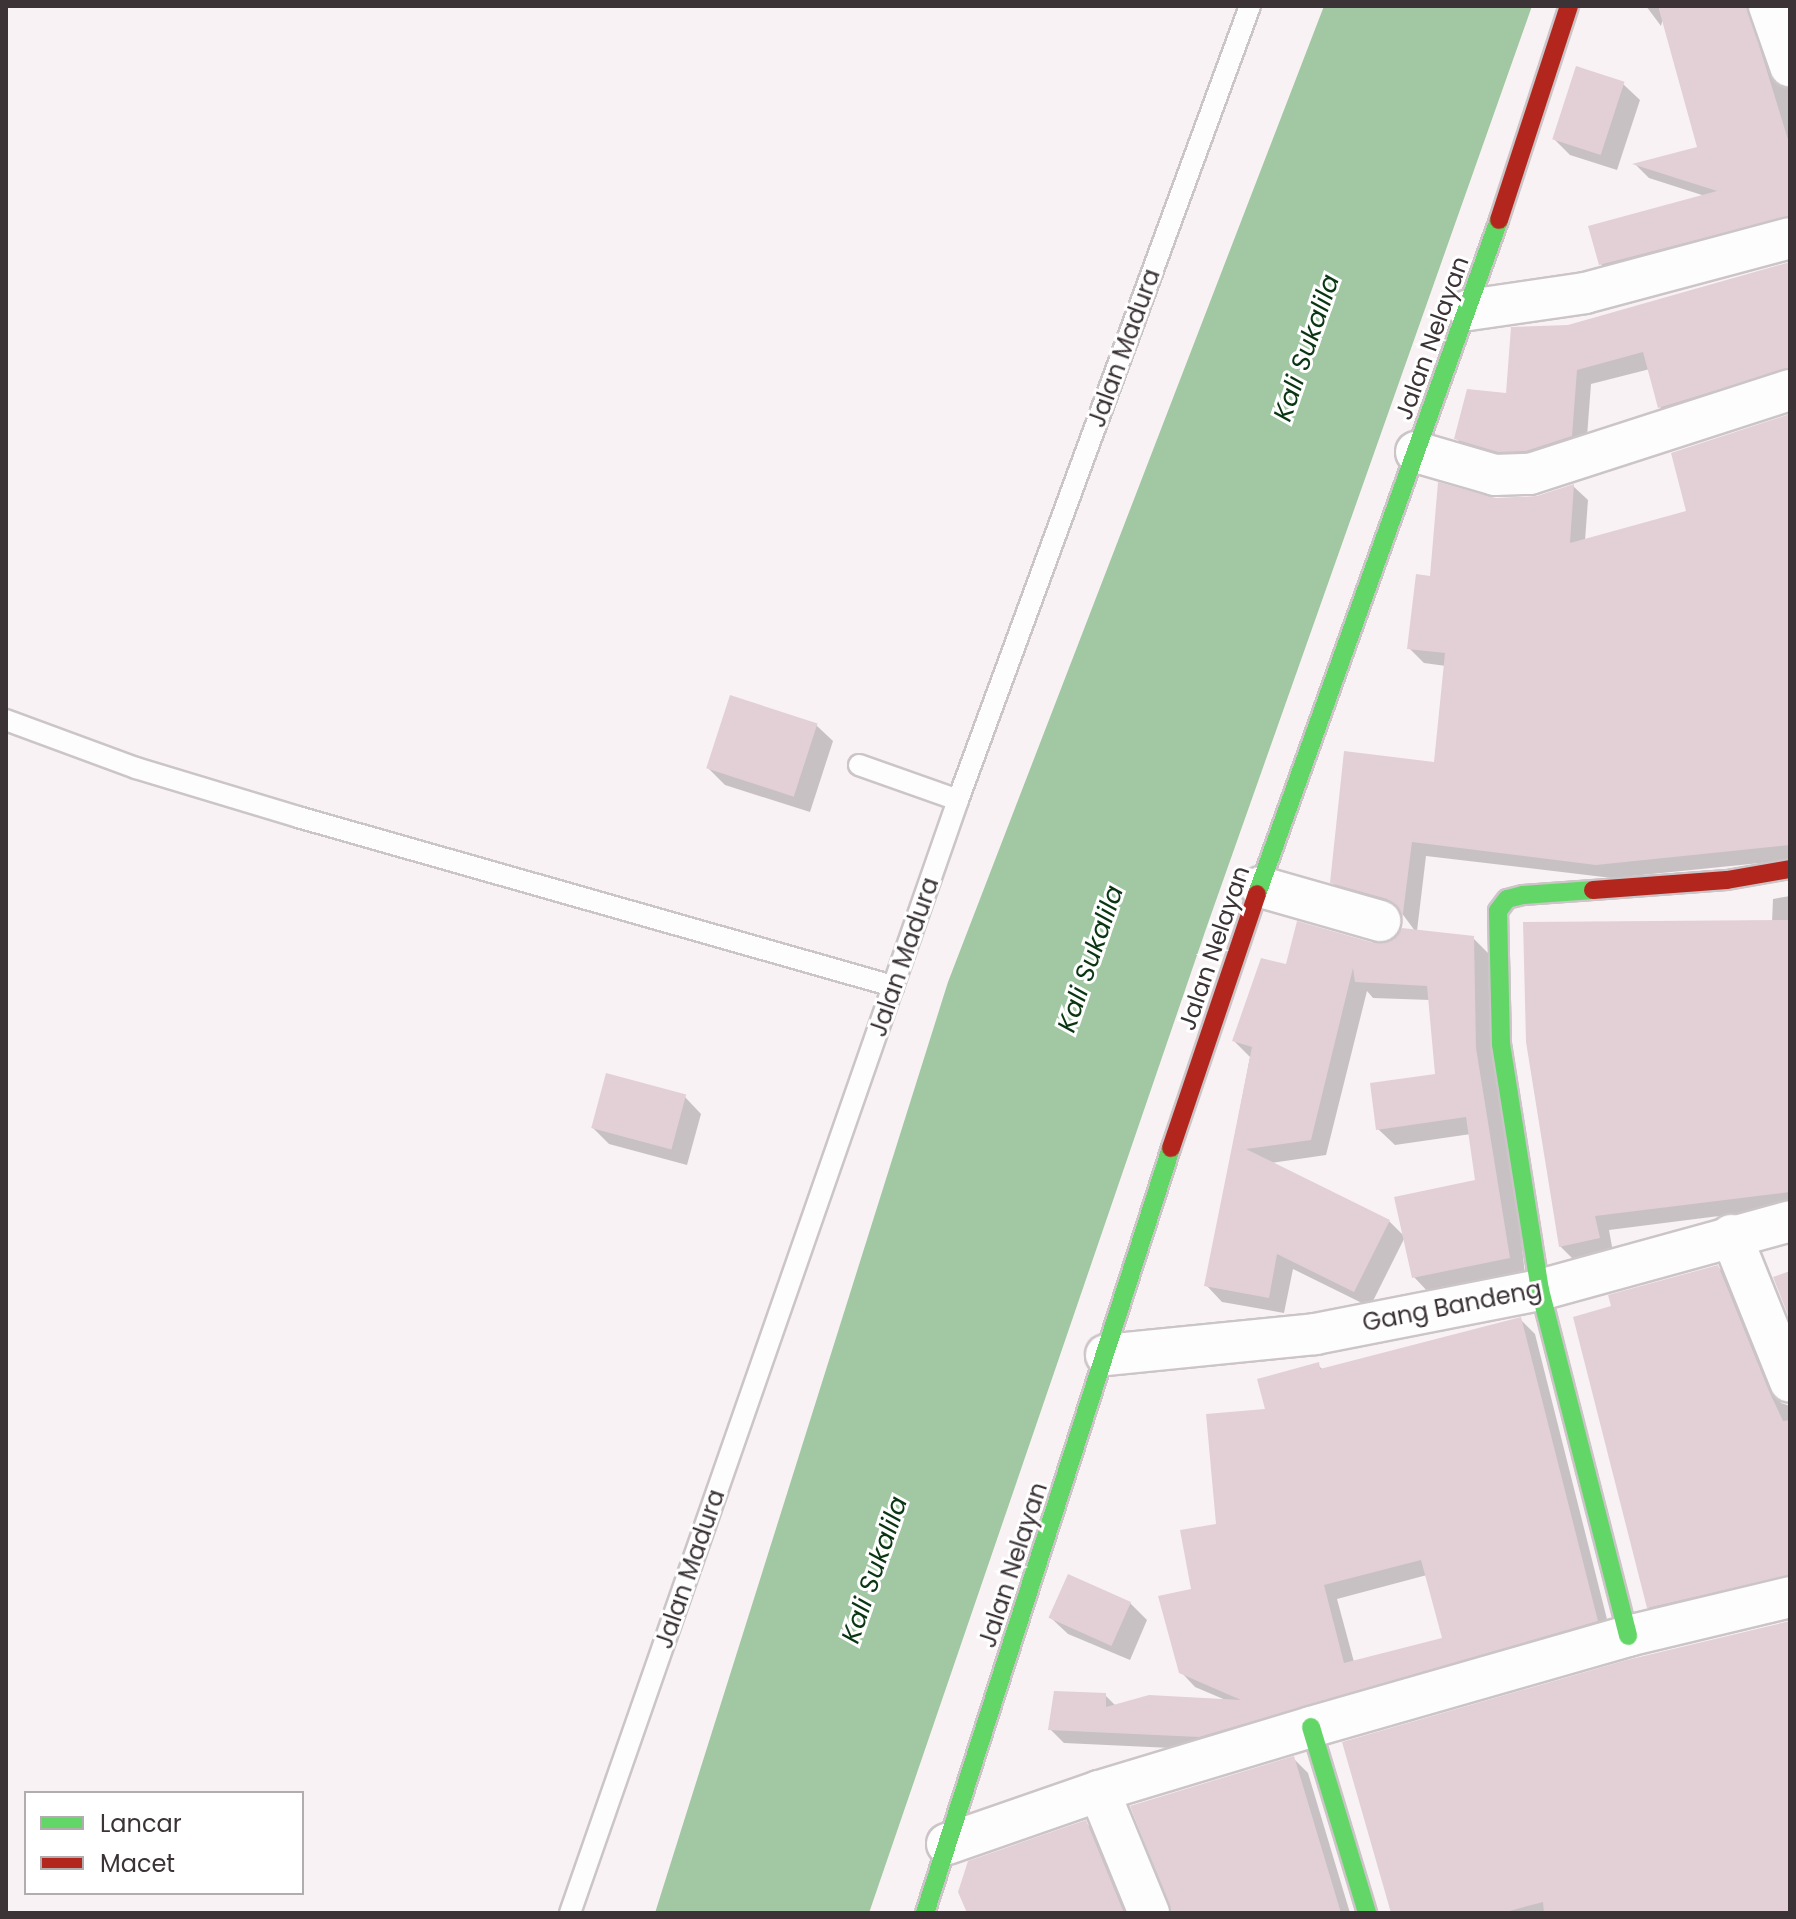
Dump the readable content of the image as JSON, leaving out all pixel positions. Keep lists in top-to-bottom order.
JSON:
{
  "streets": {
    "street": ["Jalan Nelayan", "Gang Bandeng"],
    "lane": ["Jalan Madura"]
  },
  "crossings": [
    ["Jalan Nelayan", "Gang Bandeng"]
  ],
  "water": ["Kali Sukalila"],
  "legend": ["Lancar", "Macet"]
}
